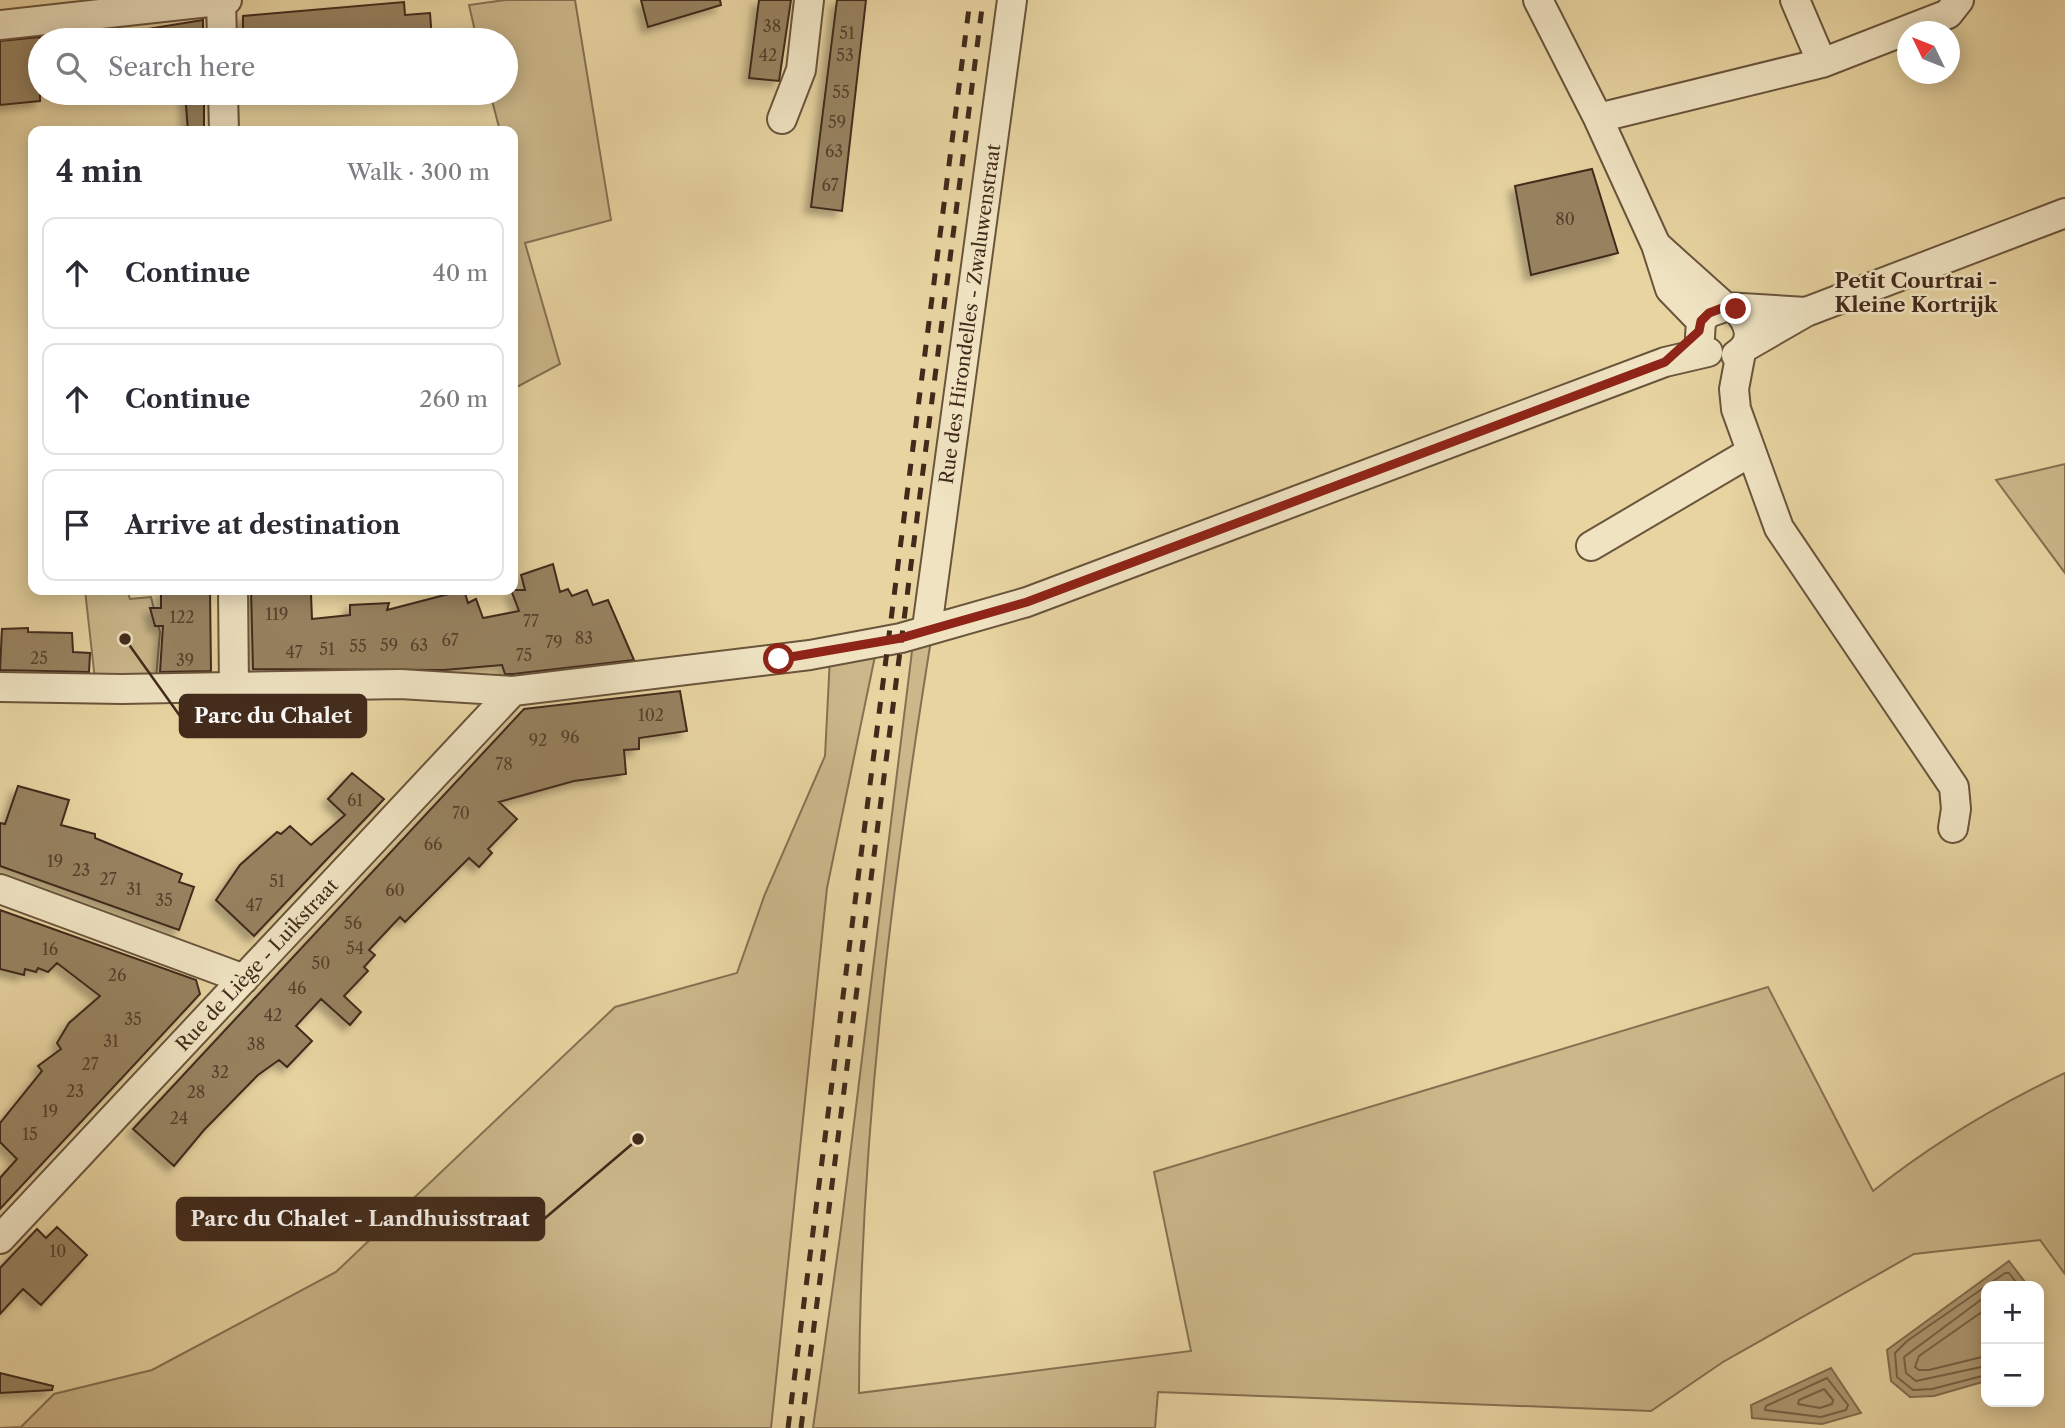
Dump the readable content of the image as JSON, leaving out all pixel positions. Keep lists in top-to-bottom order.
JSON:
{
  "streets": {
    "street": ["Rue des Hirondelles - Zwaluwenstraat", "Rue de Liège - Luikstraat"]
  },
  "districts": ["Petit Courtrai - Kleine Kortrijk"],
  "places": ["Parc du Chalet", "Parc du Chalet - Landhuisstraat"],
  "house_numbers": [
    "38",
    "51",
    "42",
    "53",
    "55",
    "59",
    "63",
    "67",
    "80",
    "119",
    "122",
    "77",
    "83",
    "67",
    "79",
    "59",
    "63",
    "55",
    "51",
    "47",
    "75",
    "25",
    "39",
    "102",
    "96",
    "92",
    "78",
    "61",
    "70",
    "66",
    "19",
    "23",
    "27",
    "51",
    "31",
    "60",
    "35",
    "47",
    "56",
    "54",
    "16",
    "50",
    "26",
    "46",
    "42",
    "35",
    "31",
    "38",
    "27",
    "32",
    "23",
    "28",
    "19",
    "24",
    "15",
    "10"
  ],
  "north": "top left",
  "page": {
    "search": "Search here",
    "heading": ["4 min", "Walk · 300 m"],
    "list": [
      ["Continue", "40 m"],
      ["Continue", "260 m"],
      "Arrive at destination"
    ],
    "map_buttons": ["+", "−"]
  }
}
